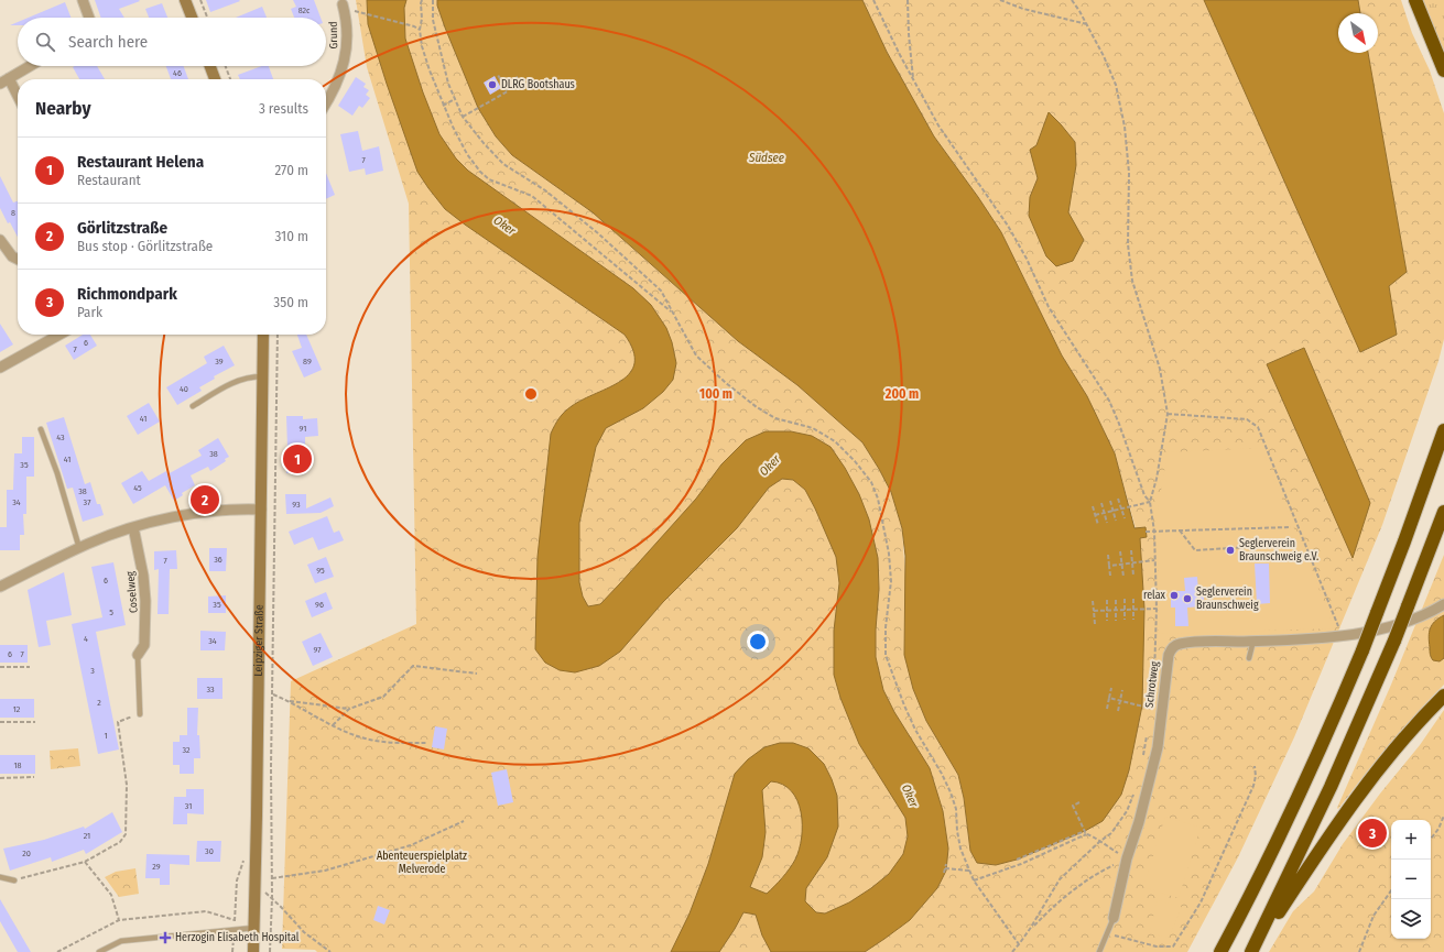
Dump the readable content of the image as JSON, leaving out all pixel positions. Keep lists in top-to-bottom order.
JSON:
{
  "streets": {
    "street": [
      "Grund",
      "Coselweg",
      "Leipziger Straße",
      "Schrotweg"
    ]
  },
  "water": ["Südsee", "Oker"],
  "parks": ["Abenteuerspielplatz Melverode"],
  "places": {
    "other": [
      "DLRG Bootshaus",
      "Seglerverein Braunschweig e.V.",
      "relax",
      "Seglerverein Braunschweig"
    ],
    "health": ["Herzogin Elisabeth Hospital"]
  },
  "house_numbers": [
    "82c",
    "46",
    "7",
    "8",
    "6",
    "7",
    "39",
    "89",
    "40",
    "41",
    "91",
    "43",
    "38",
    "41",
    "35",
    "45",
    "38",
    "34",
    "37",
    "93",
    "36",
    "7",
    "95",
    "6",
    "35",
    "96",
    "5",
    "4",
    "34",
    "97",
    "6",
    "7",
    "3",
    "33",
    "2",
    "12",
    "1",
    "32",
    "18",
    "31",
    "21",
    "30",
    "20",
    "29"
  ],
  "north": "bottom right",
  "page": {
    "search": "Search here",
    "heading": ["Nearby", "3 results"],
    "list": [
      {
        "mark": "1",
        "name": "Restaurant Helena",
        "note": "Restaurant",
        "value": "270 m"
      },
      {
        "mark": "2",
        "name": "Görlitzstraße",
        "note": "Bus stop · Görlitzstraße",
        "value": "310 m"
      },
      {
        "mark": "3",
        "name": "Richmondpark",
        "note": "Park",
        "value": "350 m"
      }
    ],
    "pins": ["1", "2", "3"],
    "map_buttons": ["+", "−"]
  },
  "rings": ["100 m", "200 m"]
}
